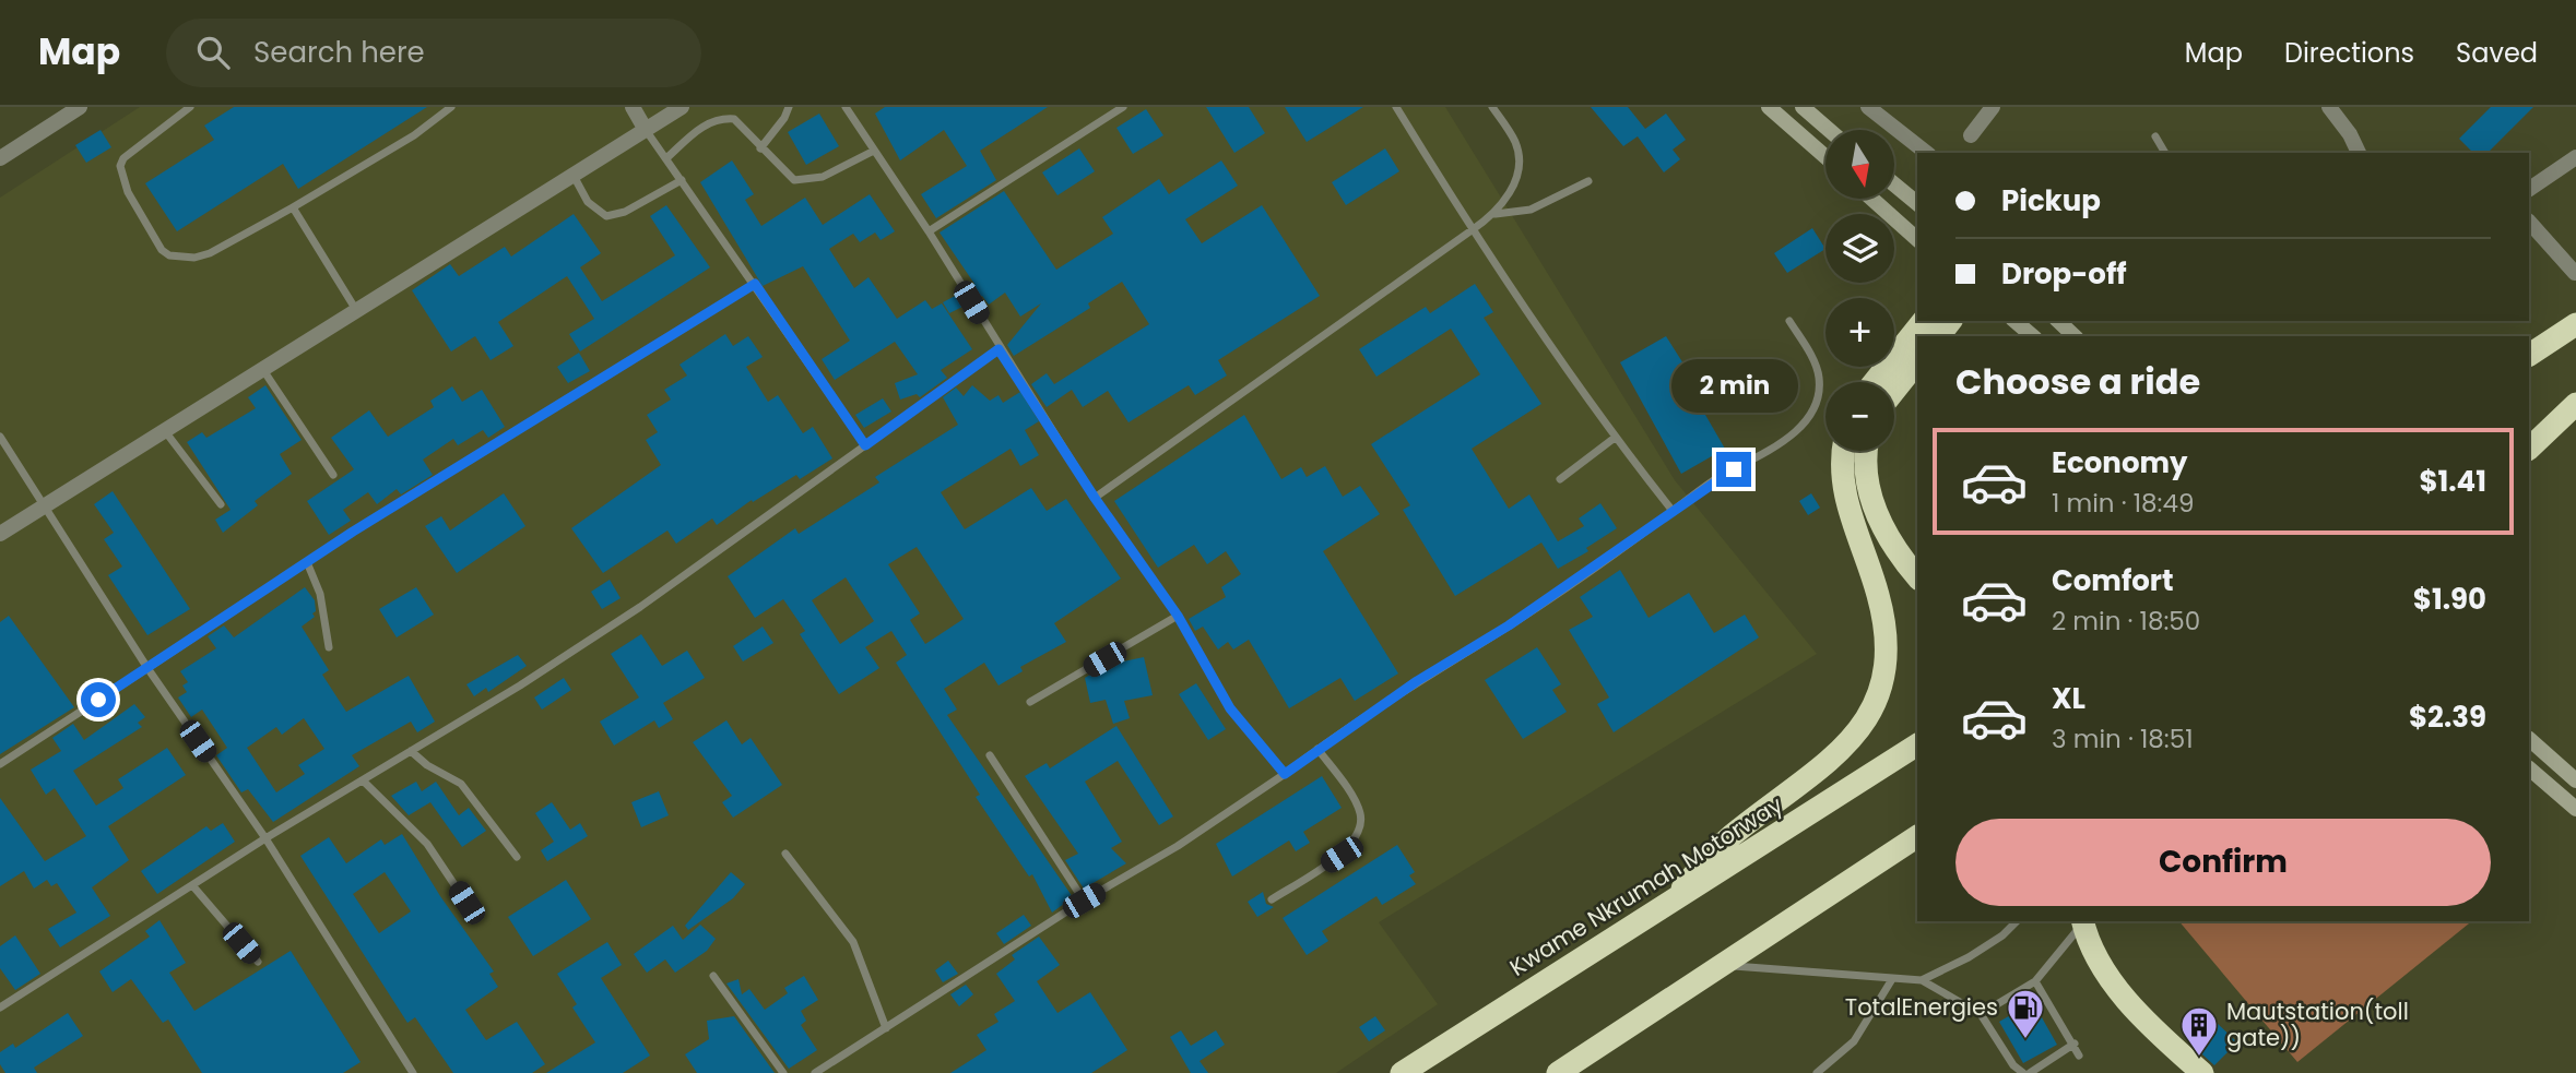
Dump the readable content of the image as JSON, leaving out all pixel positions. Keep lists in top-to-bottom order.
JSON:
{
  "streets": {
    "highway": ["Kwame Nkrumah Motorway"]
  },
  "places": {
    "fuel station": ["TotalEnergies"],
    "building": ["Mautstation(toll gate))"]
  },
  "north": "bottom",
  "page": {
    "header": "Map",
    "search": "Search here",
    "nav": ["Map", "Directions", "Saved"],
    "map_buttons": ["+", "−"],
    "banner": ["Pickup", "Drop-off"],
    "heading": "Choose a ride",
    "bubble": "2 min",
    "list": [
      {
        "name": "Economy",
        "note": "1 min · 18:49",
        "value": "$1.41"
      },
      {
        "name": "Comfort",
        "note": "2 min · 18:50",
        "value": "$1.90"
      },
      {
        "name": "XL",
        "note": "3 min · 18:51",
        "value": "$2.39"
      }
    ],
    "buttons": "Confirm"
  }
}
